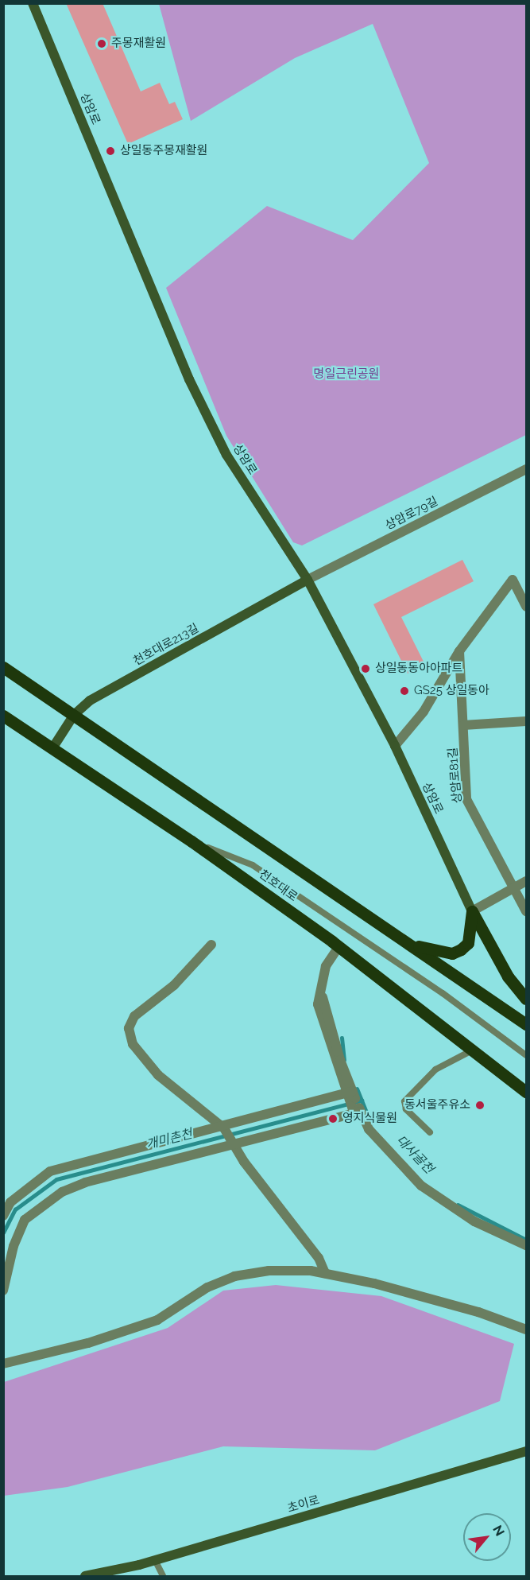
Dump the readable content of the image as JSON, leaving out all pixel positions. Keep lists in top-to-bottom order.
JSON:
{
  "streets": {
    "main road": [
      "상암로",
      "천호대로213길",
      "천호대로",
      "초이로"
    ],
    "street": ["상암로79길", "상암로81길"]
  },
  "crossings": [
    ["상암로", "상암로79길"],
    ["상암로", "천호대로213길"],
    ["상암로79길", "천호대로213길"],
    ["천호대로213길", "천호대로"]
  ],
  "water": ["개미촌천", "대사골천"],
  "parks": ["명일근린공원"],
  "places": [
    "주몽재활원",
    "상일동주몽재활원",
    "상일동동아아파트",
    "GS25 상일동아",
    "동서울주유소",
    "영지식물원"
  ],
  "north": "top right"
}
